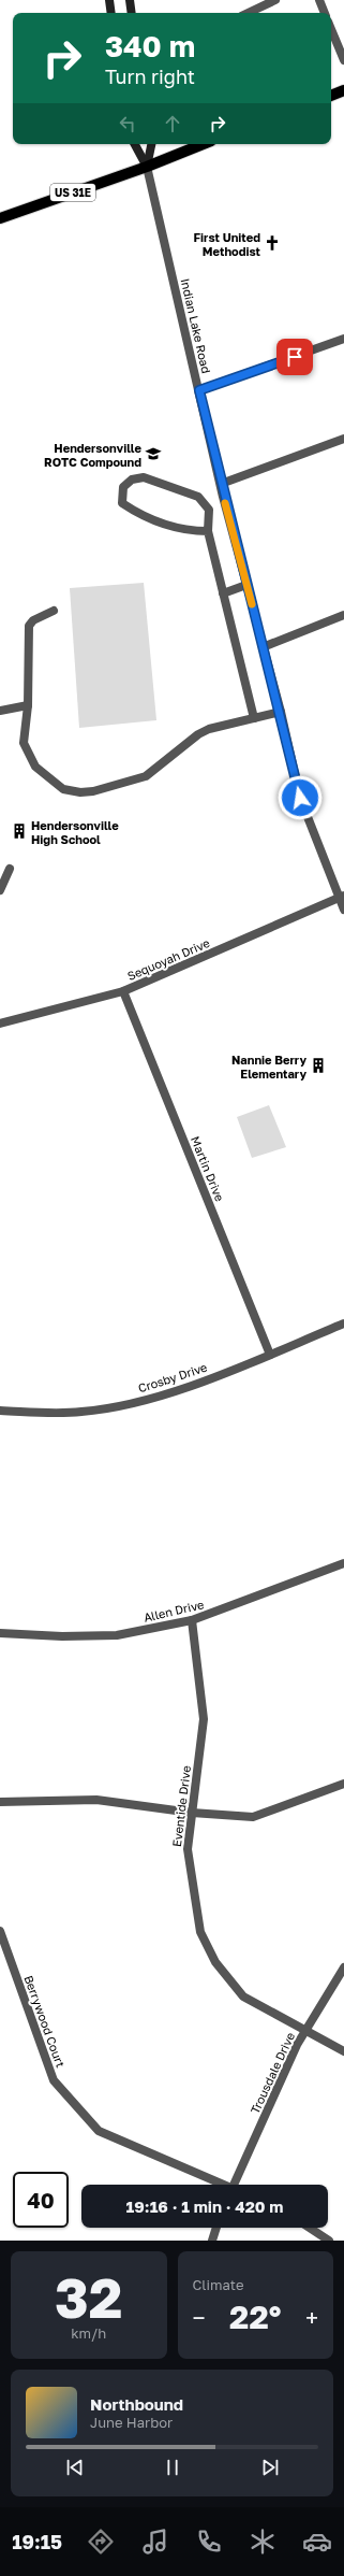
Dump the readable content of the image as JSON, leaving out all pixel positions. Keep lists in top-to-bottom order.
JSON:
{
  "streets": {
    "main road": ["US 31E"],
    "street": [
      "Indian Lake Road",
      "Sequoyah Drive",
      "Martin Drive",
      "Crosby Drive",
      "Allen Drive",
      "Eventide Drive",
      "Berrywood Court",
      "Trousdale Drive"
    ]
  },
  "crossings": [
    ["US 31E", "Indian Lake Road"],
    ["Indian Lake Road", "Sequoyah Drive"],
    ["Sequoyah Drive", "Martin Drive"],
    ["Martin Drive", "Crosby Drive"],
    ["Allen Drive", "Eventide Drive"],
    ["Eventide Drive", "Trousdale Drive"]
  ],
  "places": {
    "church": ["First United Methodist"],
    "school or university": ["Hendersonville ROTC Compound"],
    "building": ["Hendersonville High School", "Nannie Berry Elementary"]
  },
  "page": {
    "turn": ["340 m", "Turn right"],
    "limit": "40",
    "trip": "19:16 · 1 min · 420 m",
    "tile": [
      ["32", "km/h"],
      "Climate"
    ],
    "heat": ["−", "22°", "+"],
    "song": ["Northbound", "June Harbor"],
    "tabs": "19:15"
  }
}
